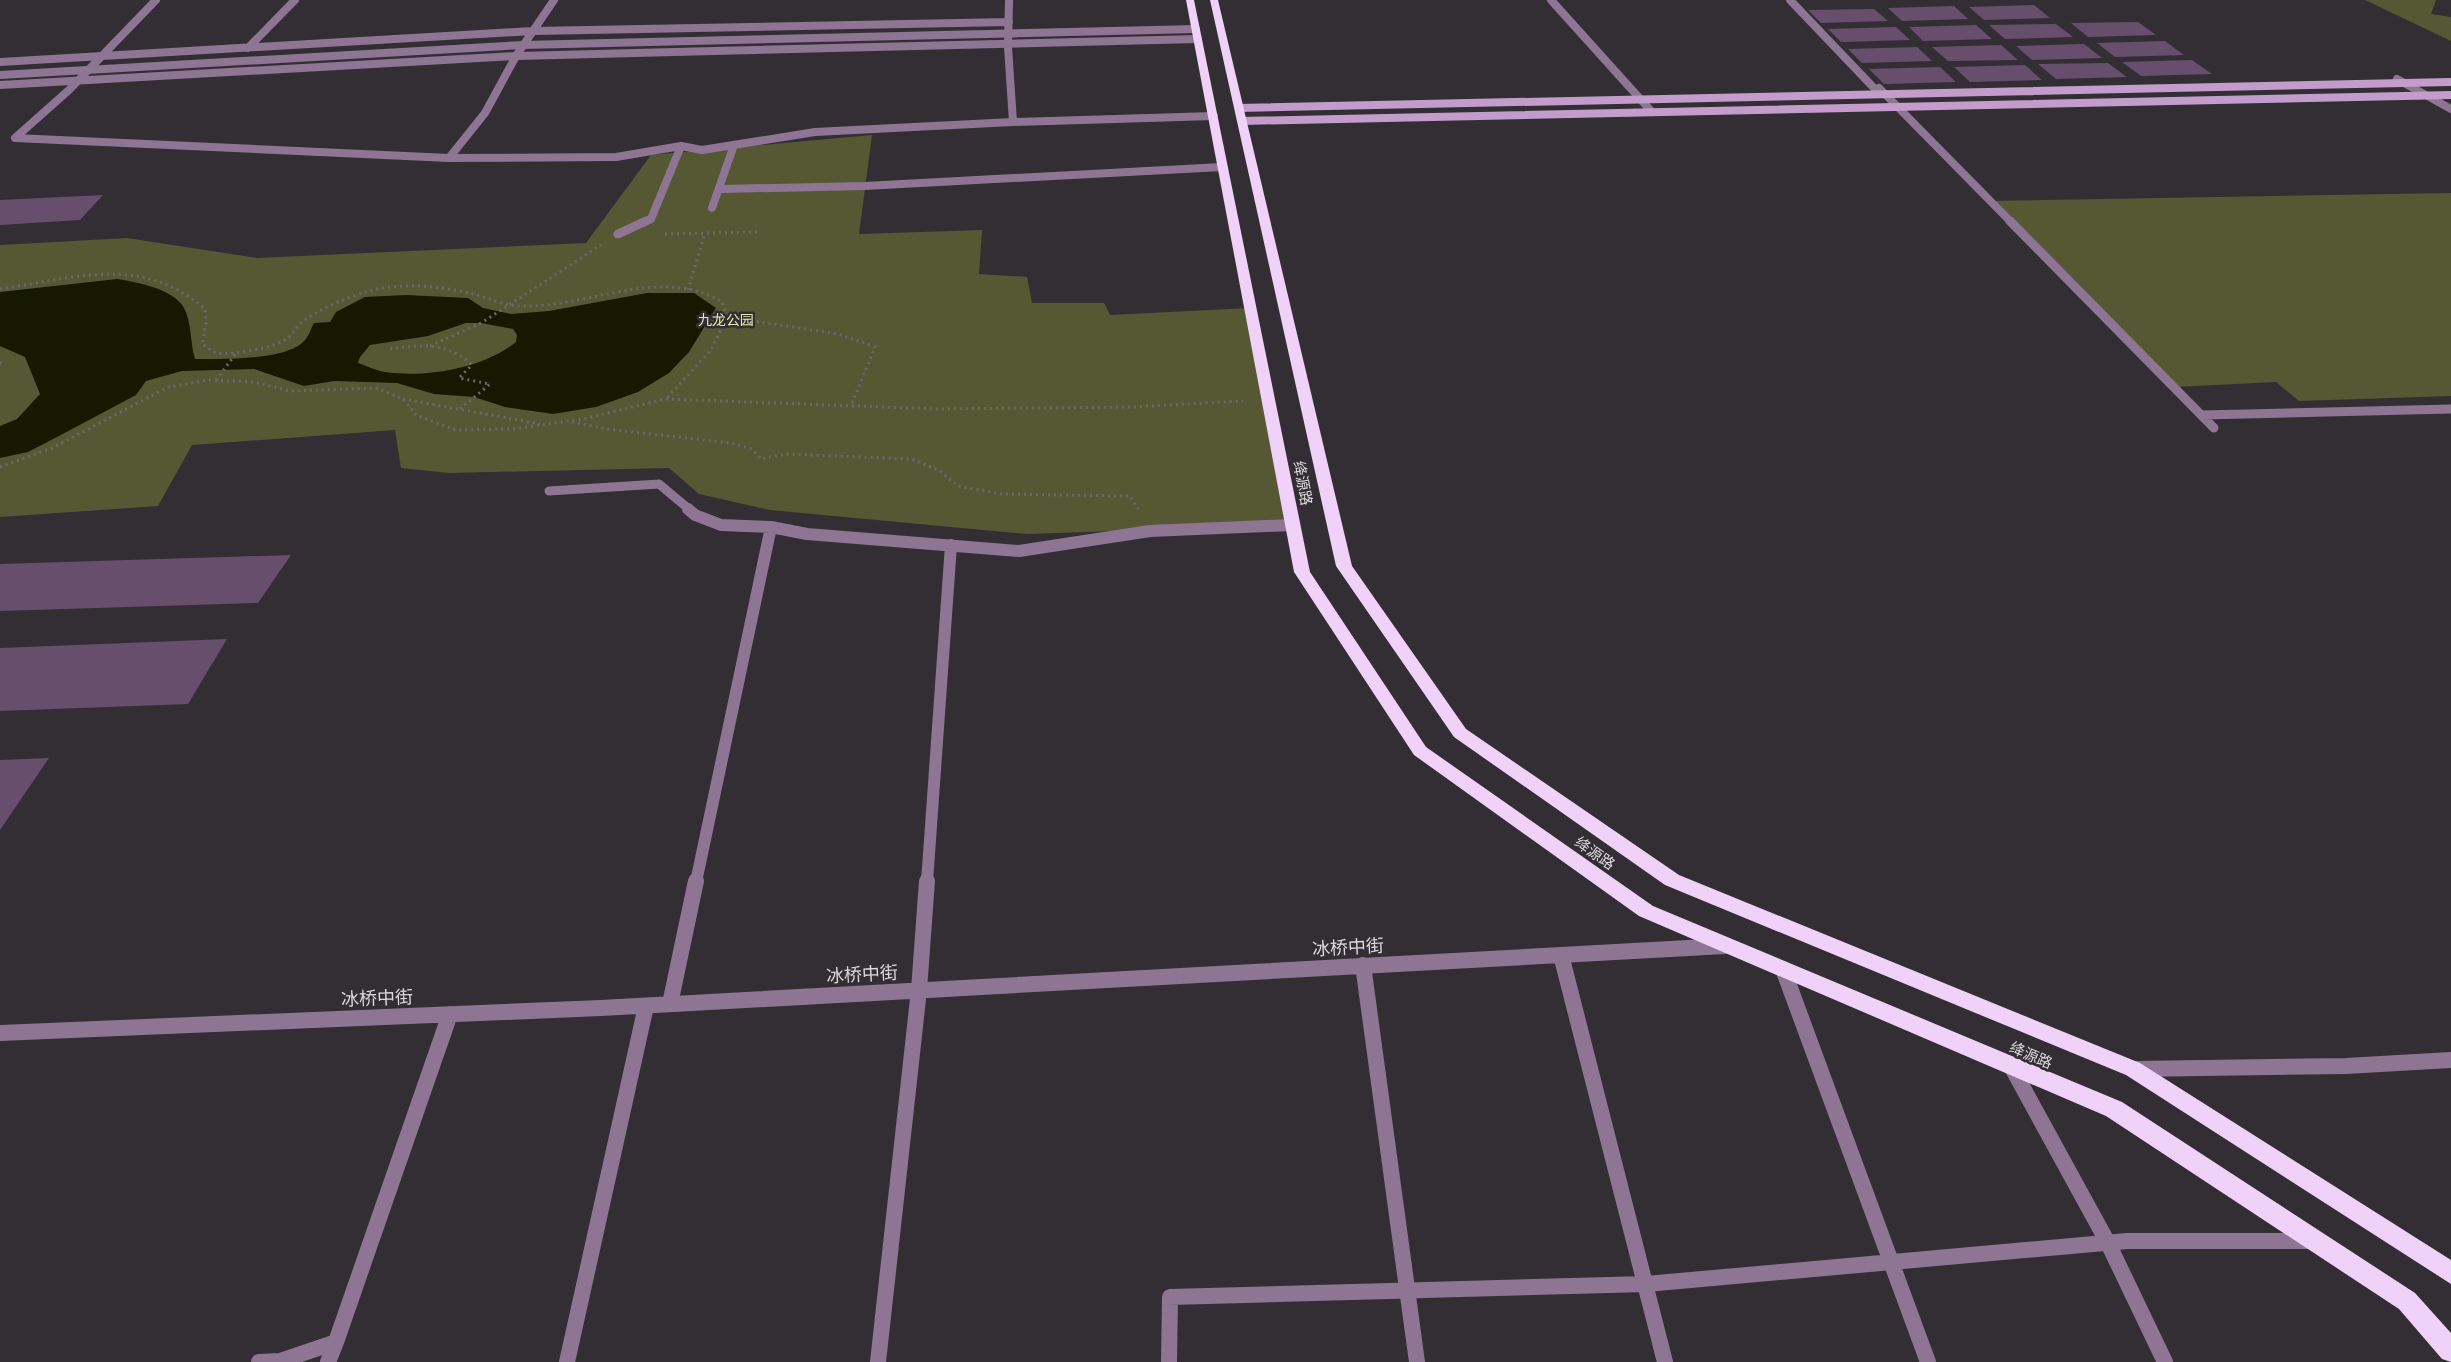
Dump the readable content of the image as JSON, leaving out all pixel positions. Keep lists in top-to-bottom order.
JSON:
{
  "streets": {
    "highway": ["绛源路"],
    "street": ["冰桥中街"]
  },
  "crossings": [
    ["绛源路", "冰桥中街"]
  ],
  "parks": ["九龙公园"]
}
